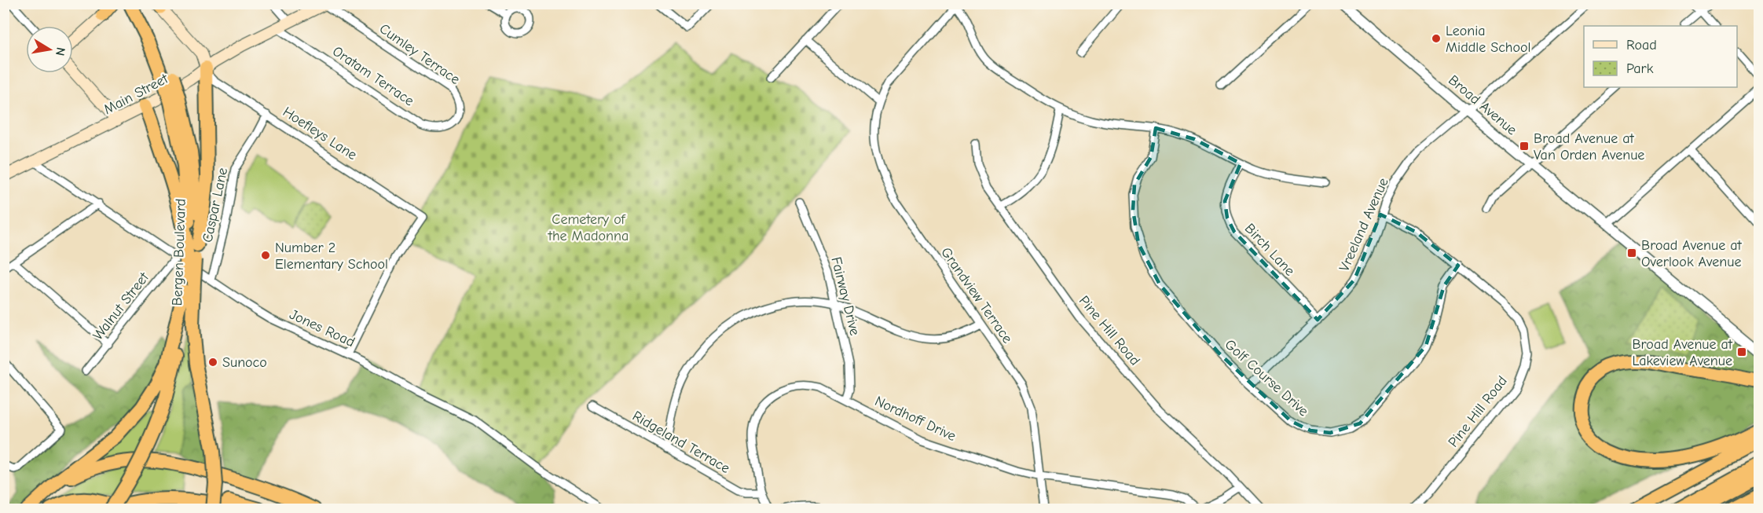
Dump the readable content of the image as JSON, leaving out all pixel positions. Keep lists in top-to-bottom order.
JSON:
{
  "streets": {
    "highway": ["Bergen Boulevard"],
    "main road": ["Main Street"],
    "street": [
      "Cumley Terrace",
      "Oratam Terrace",
      "Broad Avenue",
      "Hoefleys Lane",
      "Caspar Lane",
      "Vreeland Avenue",
      "Birch Lane",
      "Grandview Terrace",
      "Fairway Drive",
      "Walnut Street",
      "Jones Road",
      "Pine Hill Road",
      "Golf Course Drive",
      "Nordhoff Drive",
      "Ridgeland Terrace"
    ]
  },
  "crossings": [
    ["Cumley Terrace", "Oratam Terrace"],
    ["Cumley Terrace", "Main Street"],
    ["Oratam Terrace", "Main Street"],
    ["Main Street", "Hoefleys Lane"],
    ["Main Street", "Jones Road"],
    ["Broad Avenue", "Vreeland Avenue"],
    ["Hoefleys Lane", "Caspar Lane"],
    ["Hoefleys Lane", "Jones Road"],
    ["Caspar Lane", "Jones Road"],
    ["Vreeland Avenue", "Birch Lane"],
    ["Vreeland Avenue", "Pine Hill Road"],
    ["Vreeland Avenue", "Golf Course Drive"],
    ["Bergen Boulevard", "Walnut Street"],
    ["Bergen Boulevard", "Jones Road"],
    ["Grandview Terrace", "Nordhoff Drive"],
    ["Fairway Drive", "Nordhoff Drive"],
    ["Walnut Street", "Jones Road"],
    ["Pine Hill Road", "Golf Course Drive"],
    ["Nordhoff Drive", "Ridgeland Terrace"]
  ],
  "parks": ["Cemetery of the Madonna"],
  "places": {
    "other": ["Leonia Middle School", "Number 2 Elementary School", "Sunoco"],
    "transit": ["Broad Avenue at Van Orden Avenue", "Broad Avenue at Overlook Avenue", "Broad Avenue at Lakeview Avenue"]
  },
  "legend": ["Road", "Park"],
  "north": "right"
}
